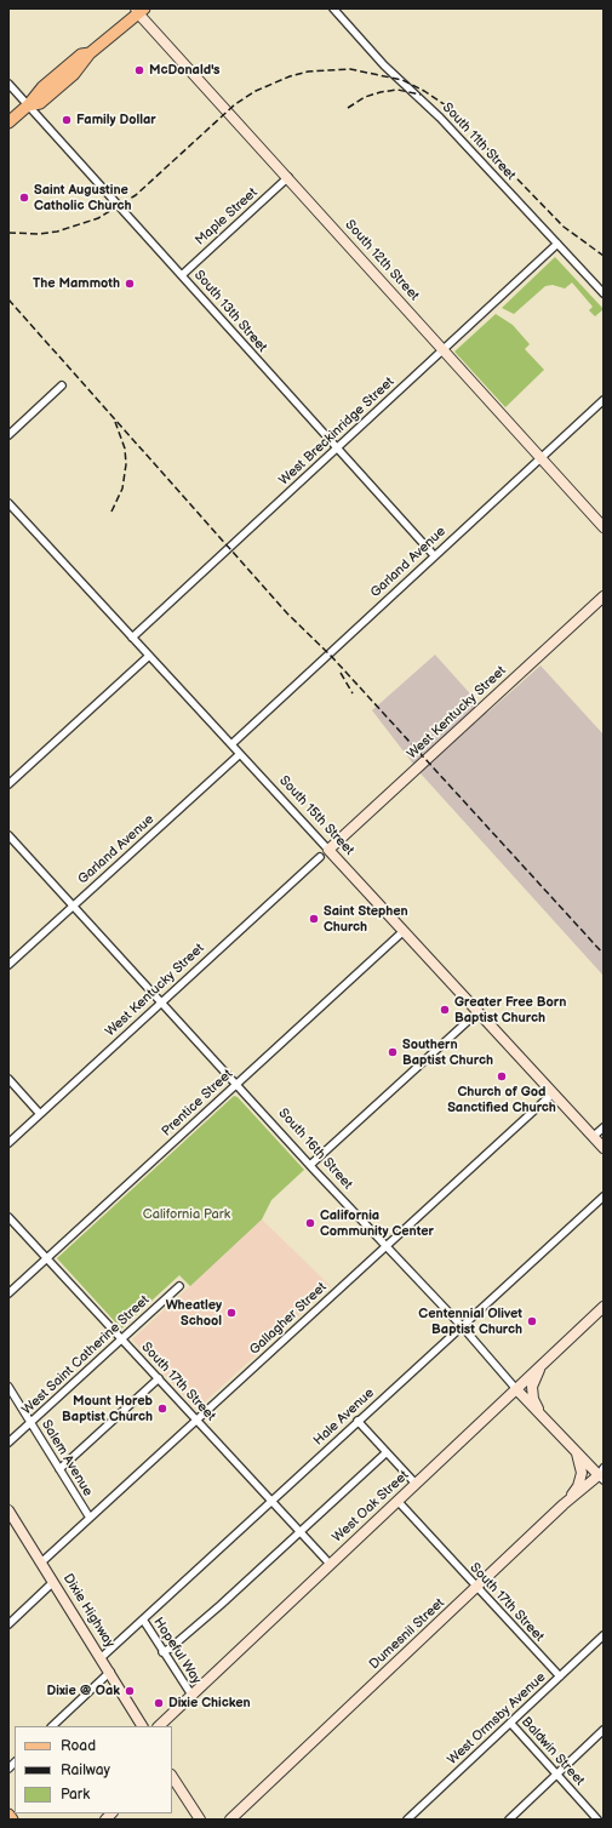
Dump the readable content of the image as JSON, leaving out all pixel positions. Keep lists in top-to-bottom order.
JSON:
{
  "streets": {
    "street": [
      "South 11th Street",
      "Maple Street",
      "South 12th Street",
      "South 13th Street",
      "West Breckinridge Street",
      "Garland Avenue",
      "West Kentucky Street",
      "South 15th Street",
      "Prentice Street",
      "South 16th Street",
      "Gallagher Street",
      "West Saint Catherine Street",
      "South 17th Street",
      "Hale Avenue",
      "Salem Avenue",
      "West Oak Street",
      "Dixie Highway",
      "Dumesnil Street",
      "Hopeful Way",
      "West Ormsby Avenue",
      "Baldwin Street"
    ]
  },
  "crossings": [
    ["South 11th Street", "West Breckinridge Street"],
    ["Maple Street", "South 12th Street"],
    ["Maple Street", "South 13th Street"],
    ["South 12th Street", "West Breckinridge Street"],
    ["South 12th Street", "Garland Avenue"],
    ["South 13th Street", "West Breckinridge Street"],
    ["South 13th Street", "Garland Avenue"],
    ["West Breckinridge Street", "South 15th Street"],
    ["Garland Avenue", "South 15th Street"],
    ["Garland Avenue", "South 16th Street"],
    ["West Kentucky Street", "South 15th Street"],
    ["West Kentucky Street", "South 16th Street"],
    ["South 15th Street", "Prentice Street"],
    ["South 15th Street", "Gallagher Street"],
    ["Prentice Street", "South 16th Street"],
    ["Prentice Street", "South 17th Street"],
    ["South 16th Street", "Gallagher Street"],
    ["South 16th Street", "Hale Avenue"],
    ["South 16th Street", "West Oak Street"],
    ["South 16th Street", "Dumesnil Street"],
    ["Gallagher Street", "South 17th Street"],
    ["Gallagher Street", "Salem Avenue"],
    ["Gallagher Street", "Dixie Highway"],
    ["West Saint Catherine Street", "South 17th Street"],
    ["West Saint Catherine Street", "Salem Avenue"],
    ["South 17th Street", "Hale Avenue"],
    ["South 17th Street", "West Oak Street"],
    ["South 17th Street", "Dumesnil Street"],
    ["South 17th Street", "West Ormsby Avenue"],
    ["Hale Avenue", "Dixie Highway"],
    ["Hale Avenue", "Hopeful Way"],
    ["West Oak Street", "Hopeful Way"],
    ["West Ormsby Avenue", "Baldwin Street"]
  ],
  "parks": ["California Park"],
  "places": [
    "McDonald's",
    "Family Dollar",
    "Saint Augustine Catholic Church",
    "The Mammoth",
    "Saint Stephen Church",
    "Greater Free Born Baptist Church",
    "Southern Baptist Church",
    "Church of God Sanctified Church",
    "California Community Center",
    "Wheatley School",
    "Centennial Olivet Baptist Church",
    "Mount Horeb Baptist Church",
    "Dixie @ Oak",
    "Dixie Chicken"
  ],
  "legend": ["Road", "Railway", "Park"]
}
